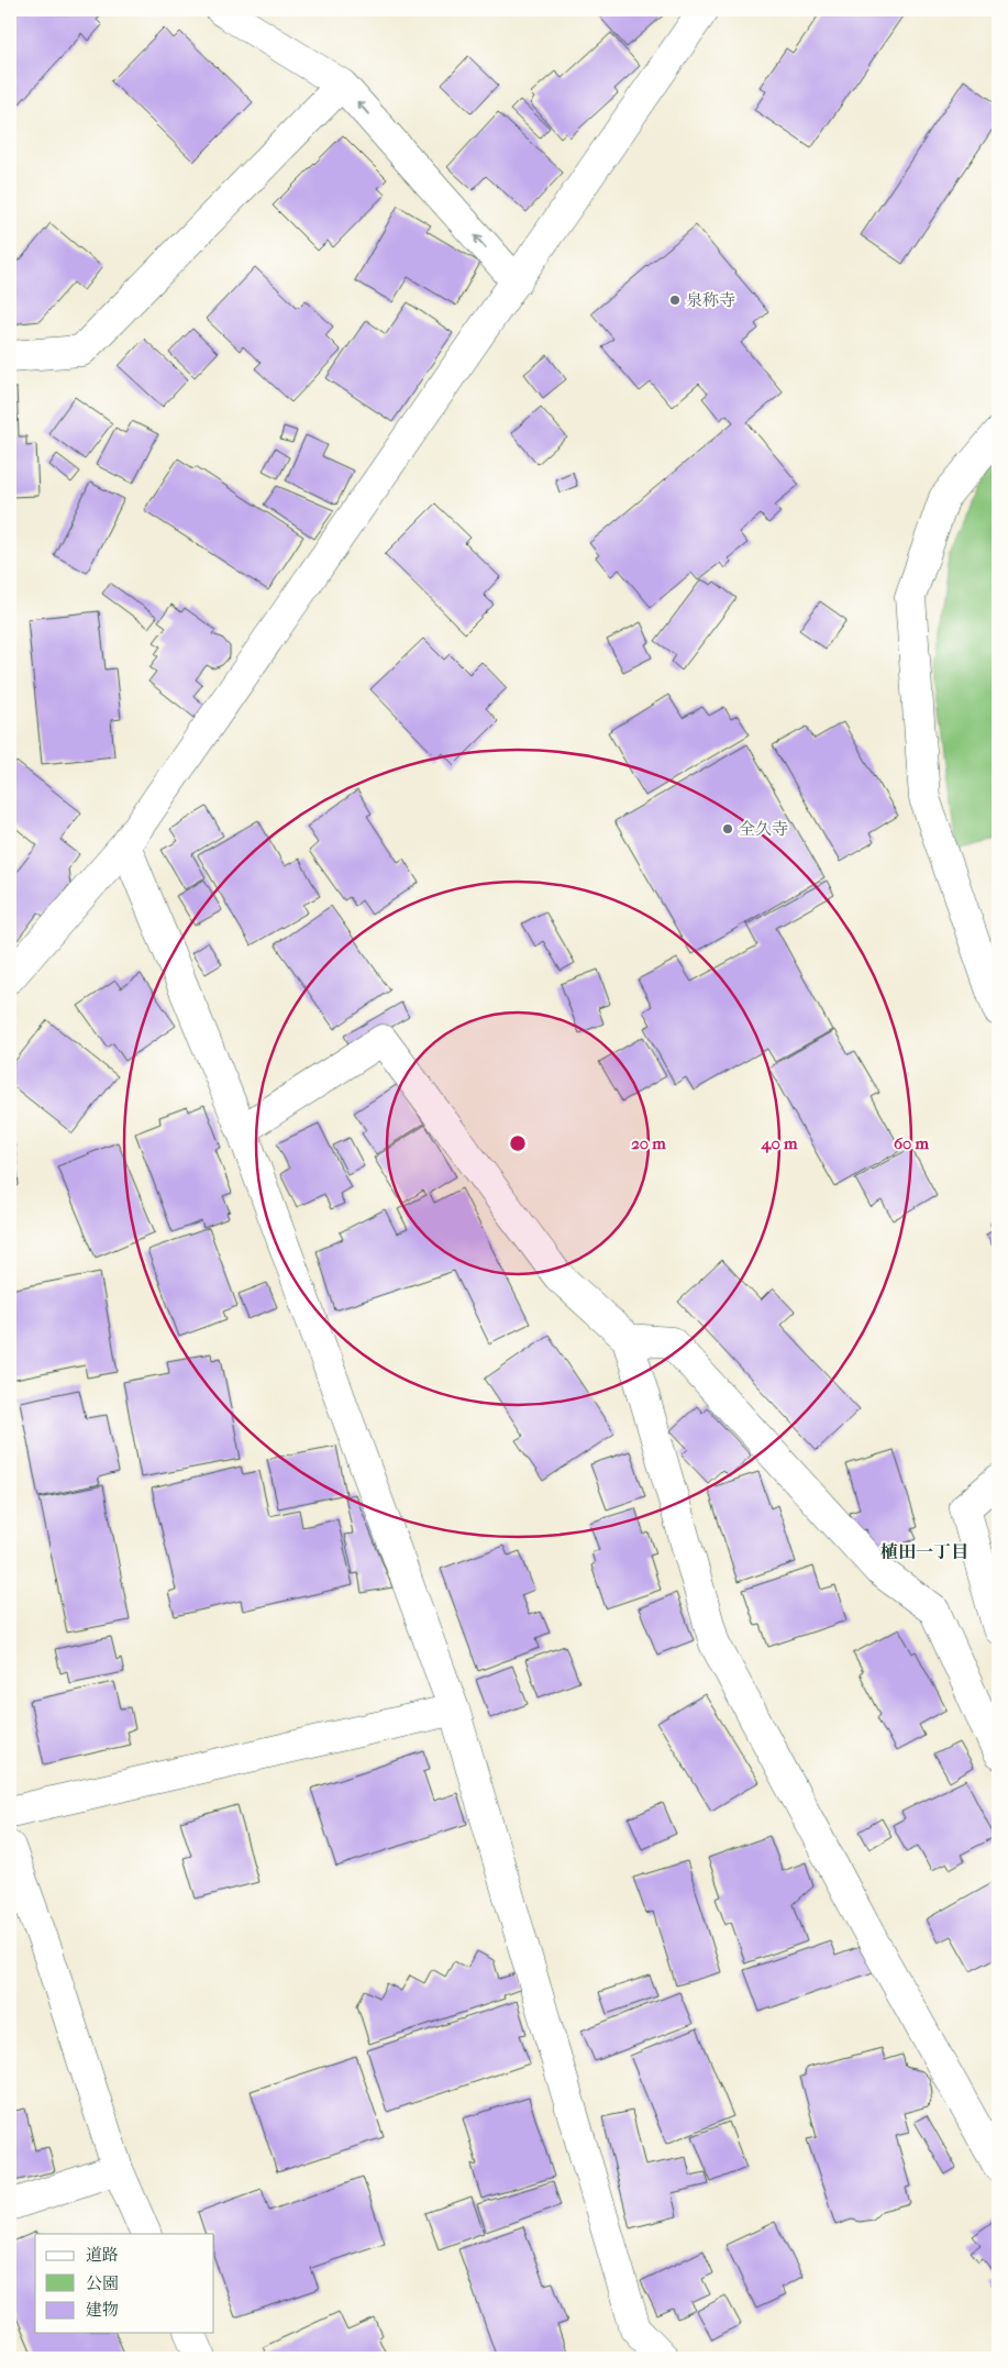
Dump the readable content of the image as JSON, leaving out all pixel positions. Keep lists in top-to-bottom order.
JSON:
{
  "districts": ["植田一丁目"],
  "places": ["泉称寺", "全久寺"],
  "legend": ["道路", "公園", "建物"],
  "rings": ["20 m", "40 m", "60 m"]
}
